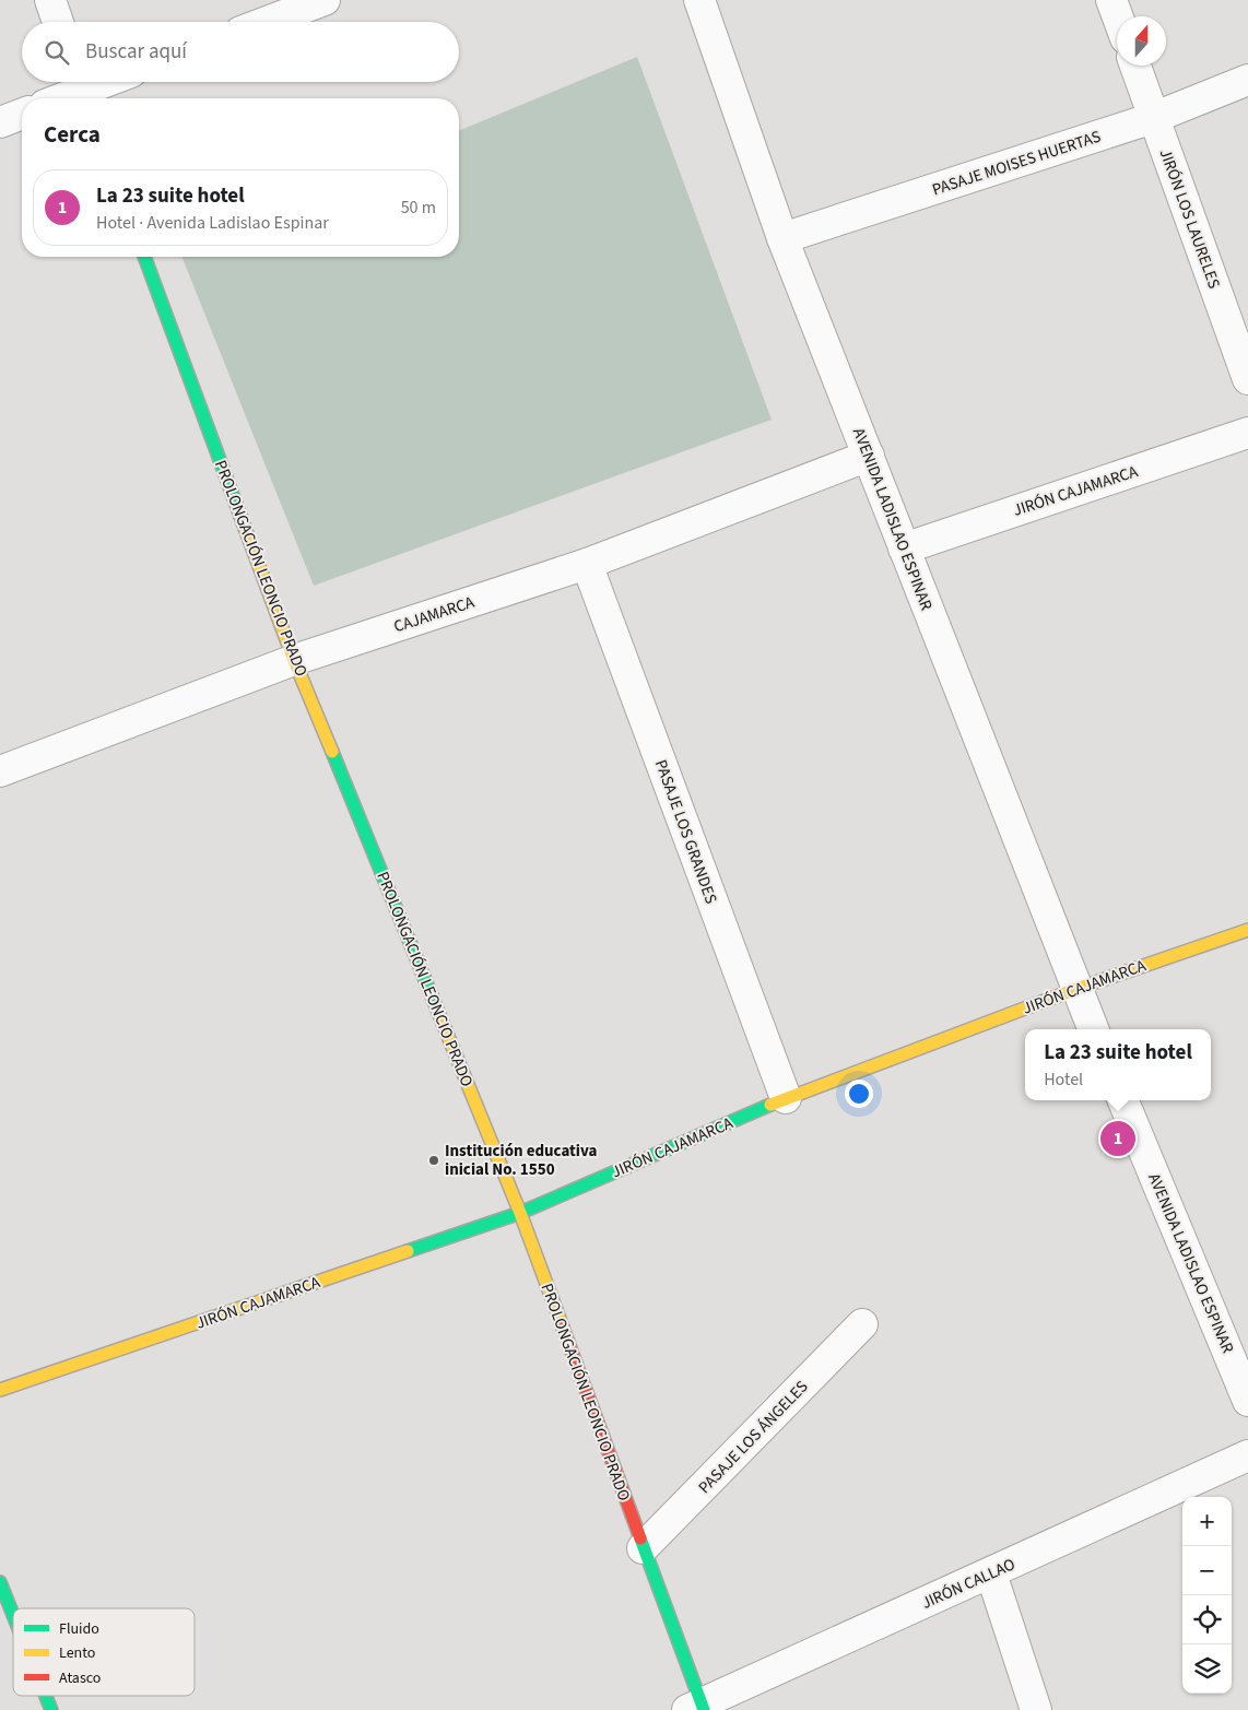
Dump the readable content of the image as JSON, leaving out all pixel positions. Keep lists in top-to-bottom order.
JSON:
{
  "streets": {
    "street": [
      "PASAJE MOISES HUERTAS",
      "JIRÓN LOS LAURELES",
      "JIRÓN CAJAMARCA",
      "AVENIDA LADISLAO ESPINAR",
      "PROLONGACIÓN LEONCIO PRADO",
      "CAJAMARCA",
      "PASAJE LOS GRANDES",
      "PASAJE LOS ÁNGELES",
      "JIRÓN CALLAO"
    ]
  },
  "crossings": [
    ["PASAJE MOISES HUERTAS", "JIRÓN LOS LAURELES"],
    ["PASAJE MOISES HUERTAS", "AVENIDA LADISLAO ESPINAR"],
    ["JIRÓN CAJAMARCA", "AVENIDA LADISLAO ESPINAR"],
    ["JIRÓN CAJAMARCA", "PROLONGACIÓN LEONCIO PRADO"],
    ["JIRÓN CAJAMARCA", "PASAJE LOS GRANDES"],
    ["AVENIDA LADISLAO ESPINAR", "CAJAMARCA"],
    ["PROLONGACIÓN LEONCIO PRADO", "CAJAMARCA"],
    ["PROLONGACIÓN LEONCIO PRADO", "PASAJE LOS ÁNGELES"],
    ["PROLONGACIÓN LEONCIO PRADO", "JIRÓN CALLAO"],
    ["CAJAMARCA", "PASAJE LOS GRANDES"]
  ],
  "places": ["Institución educativa inicial No. 1550"],
  "legend": ["Fluido", "Lento", "Atasco"],
  "north": "top",
  "page": {
    "search": "Buscar aquí",
    "heading": "Cerca",
    "list": [
      {
        "mark": "1",
        "name": "La 23 suite hotel",
        "note": "Hotel · Avenida Ladislao Espinar",
        "value": "50 m"
      }
    ],
    "popup": ["La 23 suite hotel", "Hotel"],
    "pins": "1",
    "map_buttons": ["+", "−"]
  }
}
